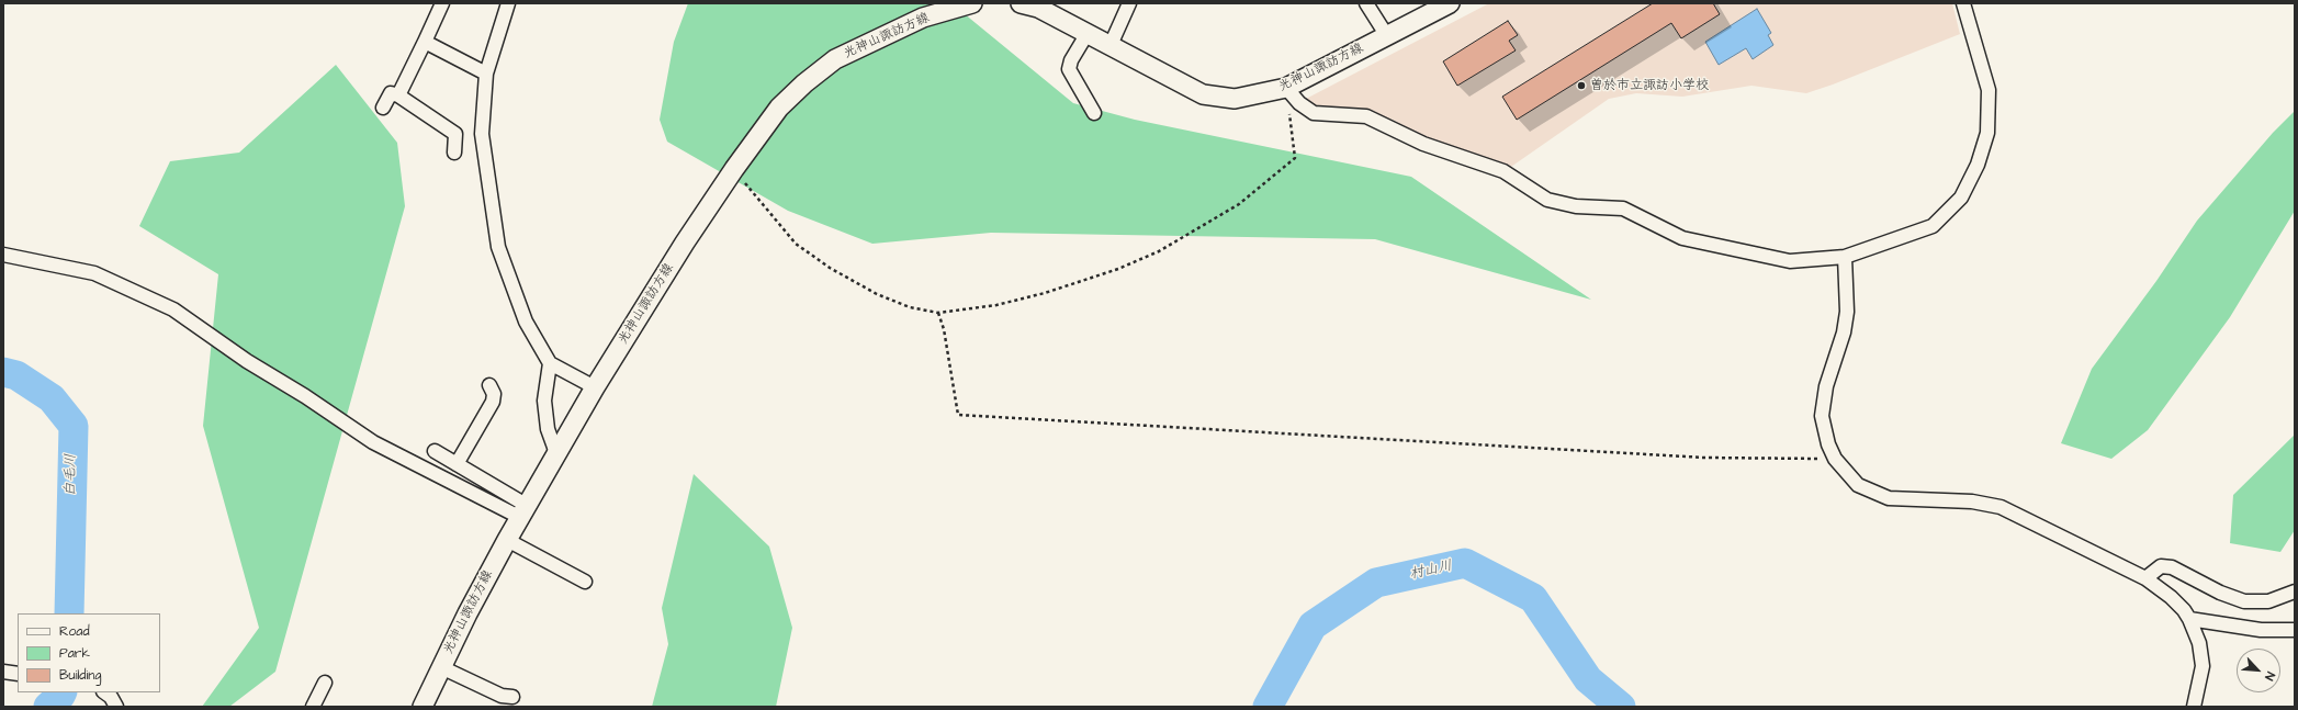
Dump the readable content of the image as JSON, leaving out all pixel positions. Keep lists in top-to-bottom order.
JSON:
{
  "streets": {
    "main road": ["光神山諏訪方線"]
  },
  "water": ["白毛川", "村山川"],
  "places": ["曽於市立諏訪小学校"],
  "legend": ["Road", "Park", "Building"],
  "north": "bottom right"
}
